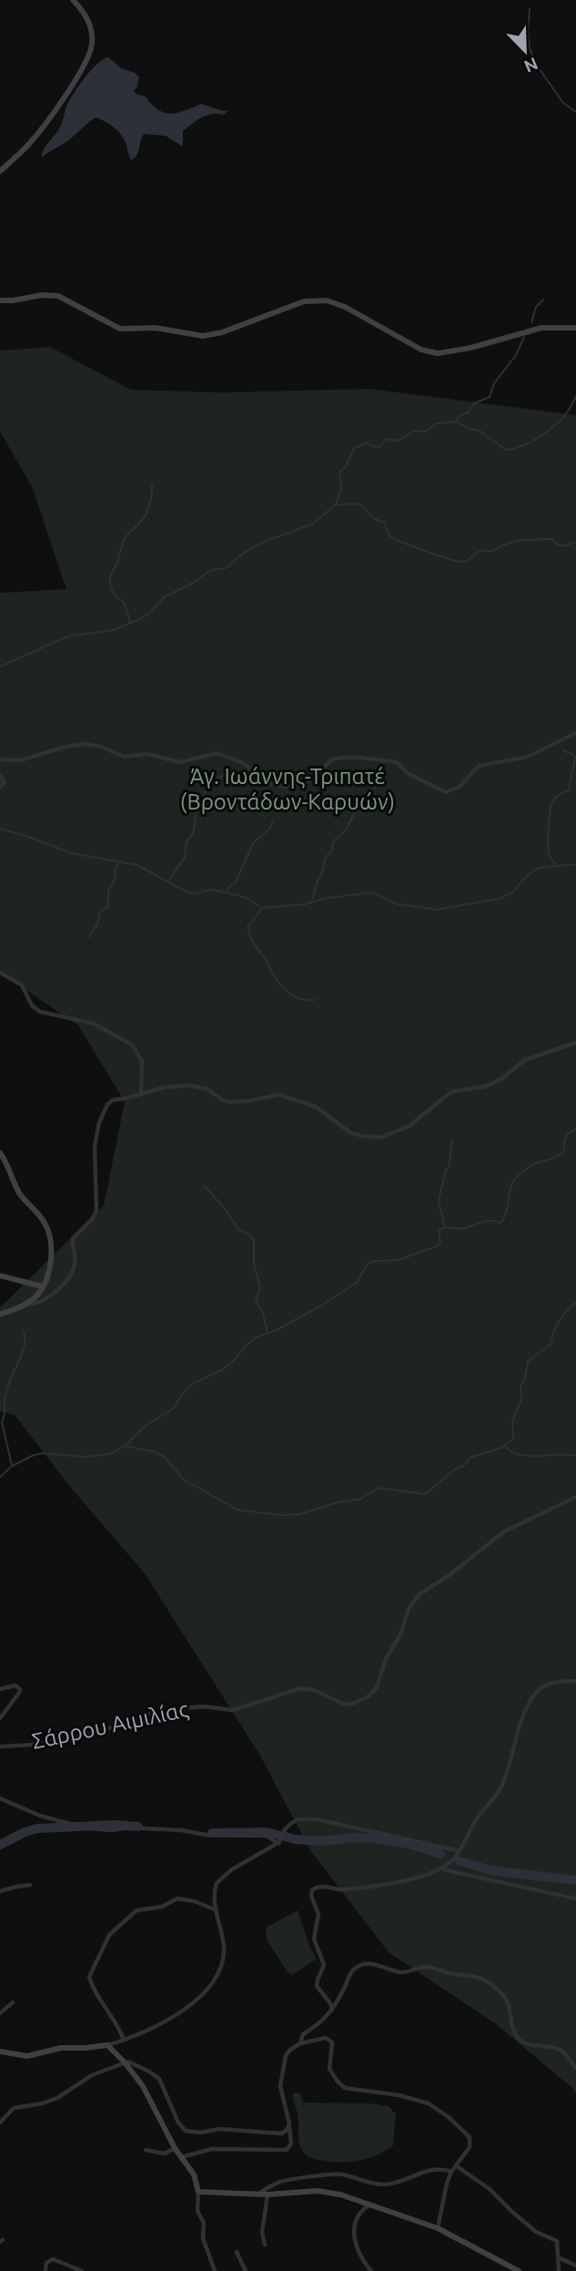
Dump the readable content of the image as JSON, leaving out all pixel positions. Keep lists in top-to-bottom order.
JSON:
{
  "streets": {
    "street": ["Σάρρου Αιμιλίας"]
  },
  "parks": ["Άγ. Ιωάννης-Τριπατέ (Βροντάδων-Καρυών)"],
  "north": "bottom right"
}
